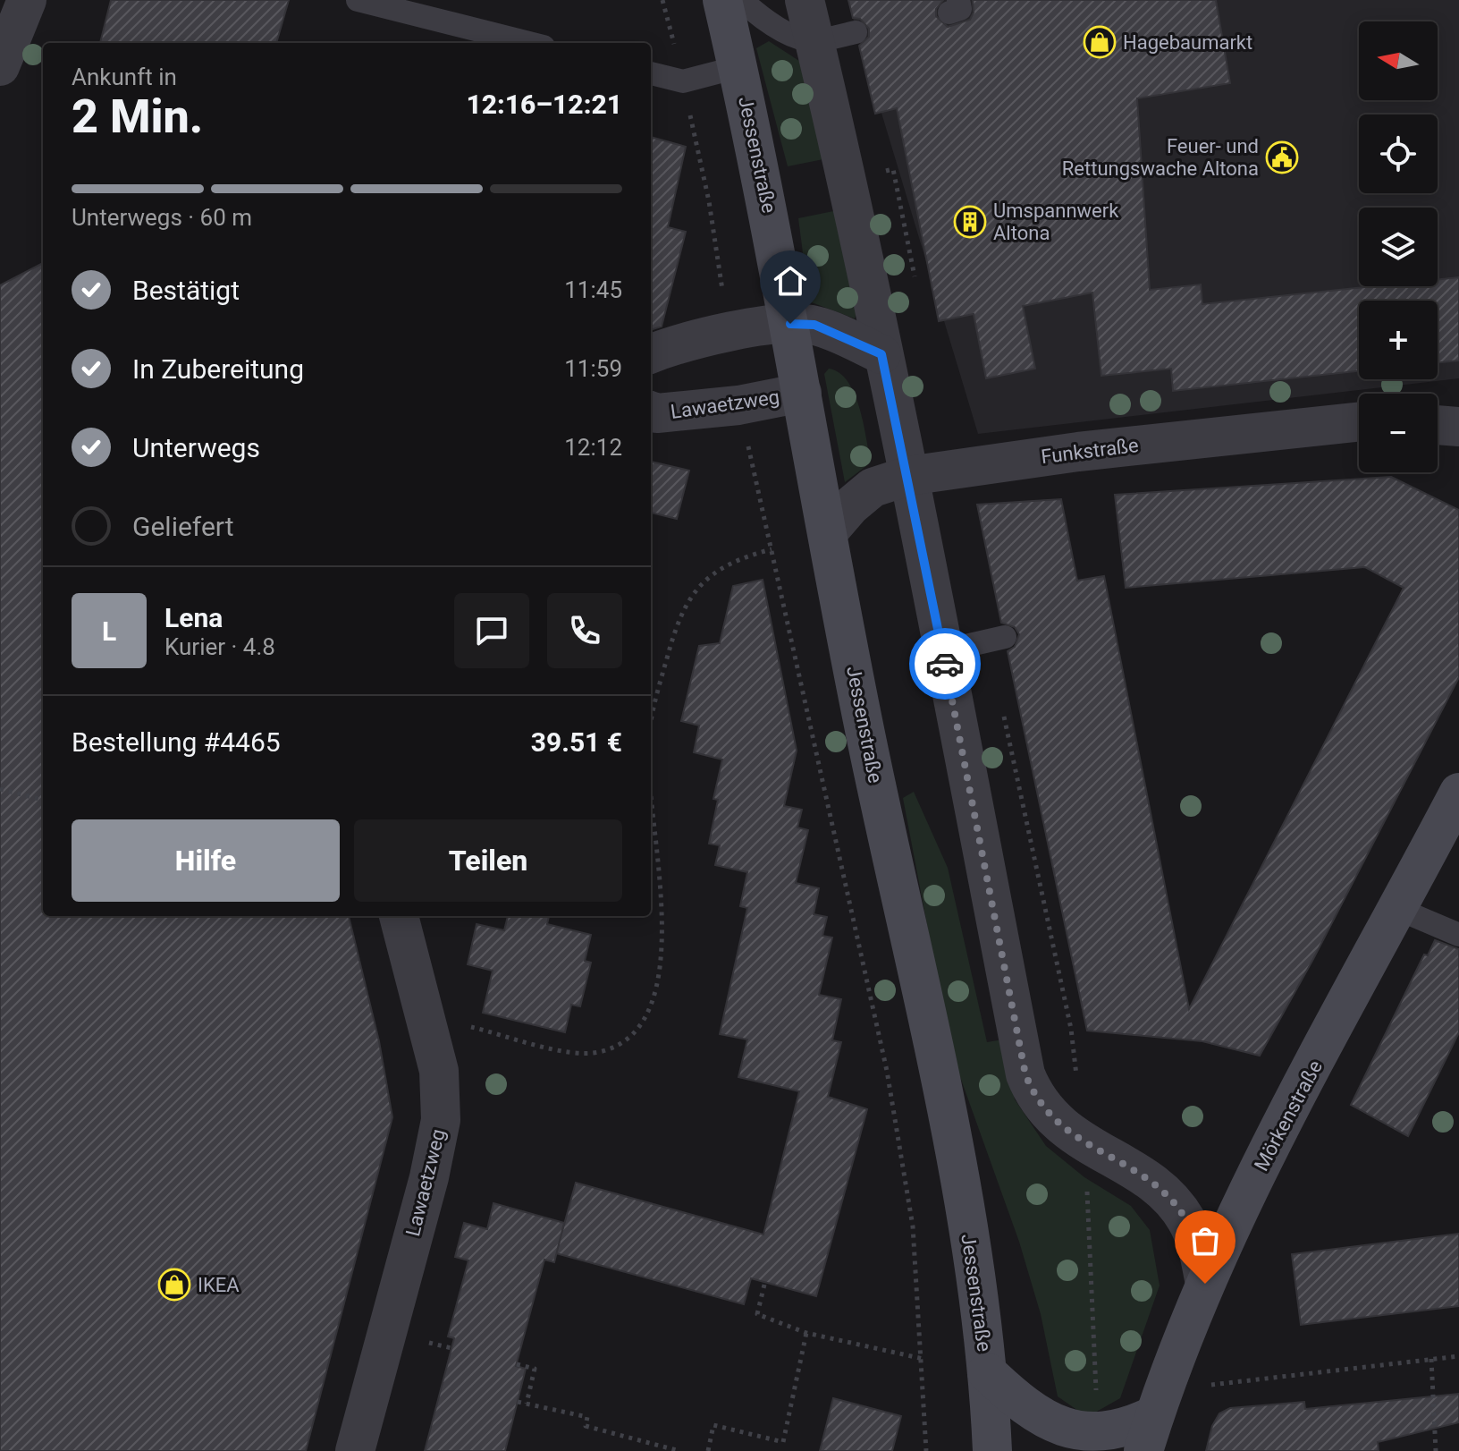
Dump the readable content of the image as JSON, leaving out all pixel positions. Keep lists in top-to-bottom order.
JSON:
{
  "streets": {
    "street": [
      "Jessenstraße",
      "Lawaetzweg",
      "Funkstraße",
      "Mörkenstraße"
    ]
  },
  "crossings": [
    ["Jessenstraße", "Lawaetzweg"],
    ["Jessenstraße", "Funkstraße"]
  ],
  "places": {
    "shop": ["Hagebaumarkt", "IKEA"],
    "public building": ["Feuer- und Rettungswache Altona"],
    "building": ["Umspannwerk Altona"]
  },
  "north": "left",
  "page": {
    "map_buttons": ["+", "−"],
    "heading": ["2 Min.", "Ankunft in", "12:16–12:21"],
    "panel": [
      "Lena",
      "Kurier · 4.8",
      "Bestellung #4465",
      "39.51 €"
    ],
    "bar": "Unterwegs · 60 m",
    "list": [
      ["Bestätigt", "11:45"],
      ["In Zubereitung", "11:59"],
      ["Unterwegs", "12:12"],
      "Geliefert"
    ],
    "round": "L",
    "buttons": ["Hilfe", "Teilen"]
  }
}
